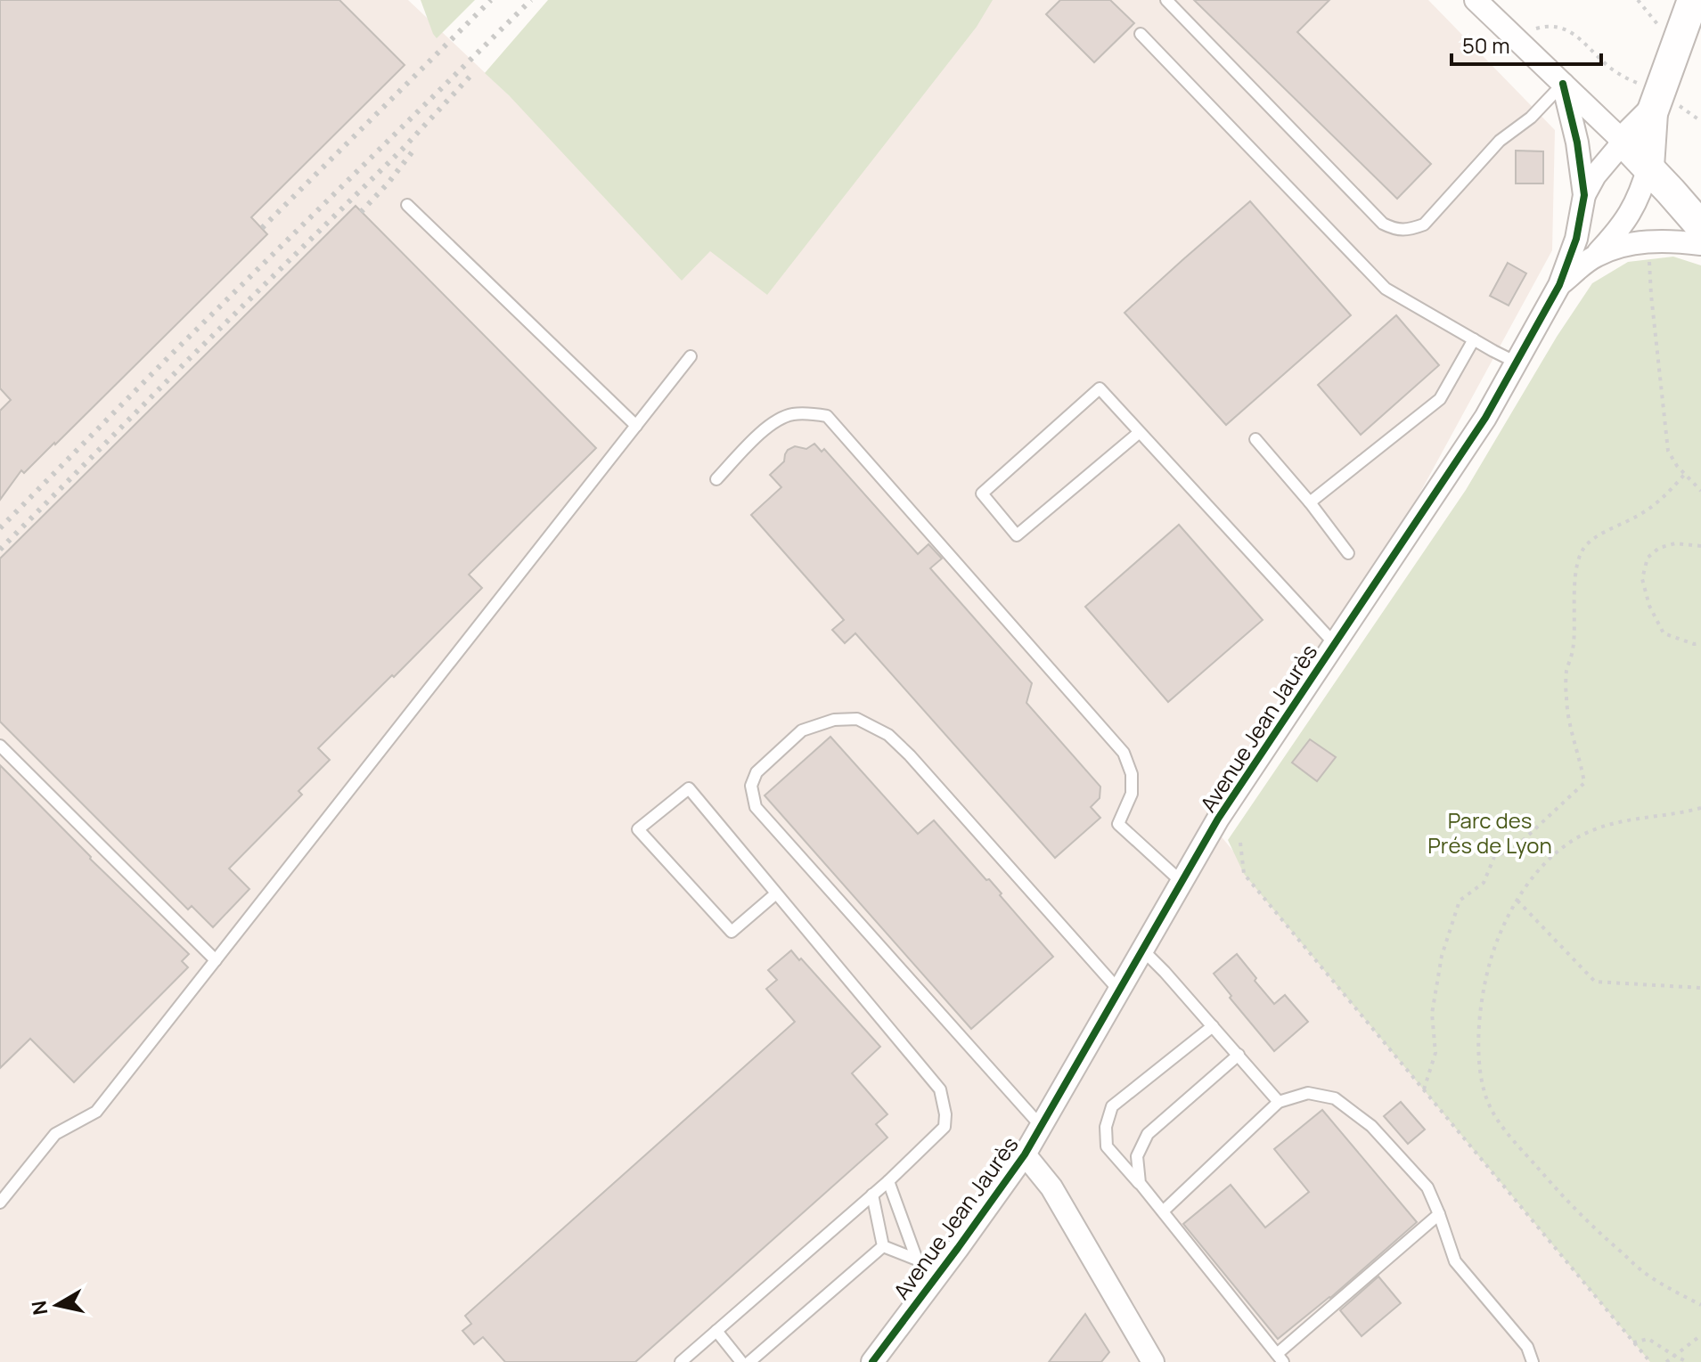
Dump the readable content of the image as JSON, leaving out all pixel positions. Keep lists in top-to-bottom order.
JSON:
{
  "streets": {
    "street": ["Avenue Jean Jaurès"]
  },
  "parks": ["Parc des Prés de Lyon"],
  "scale_bar": "50 m",
  "north": "left"
}
